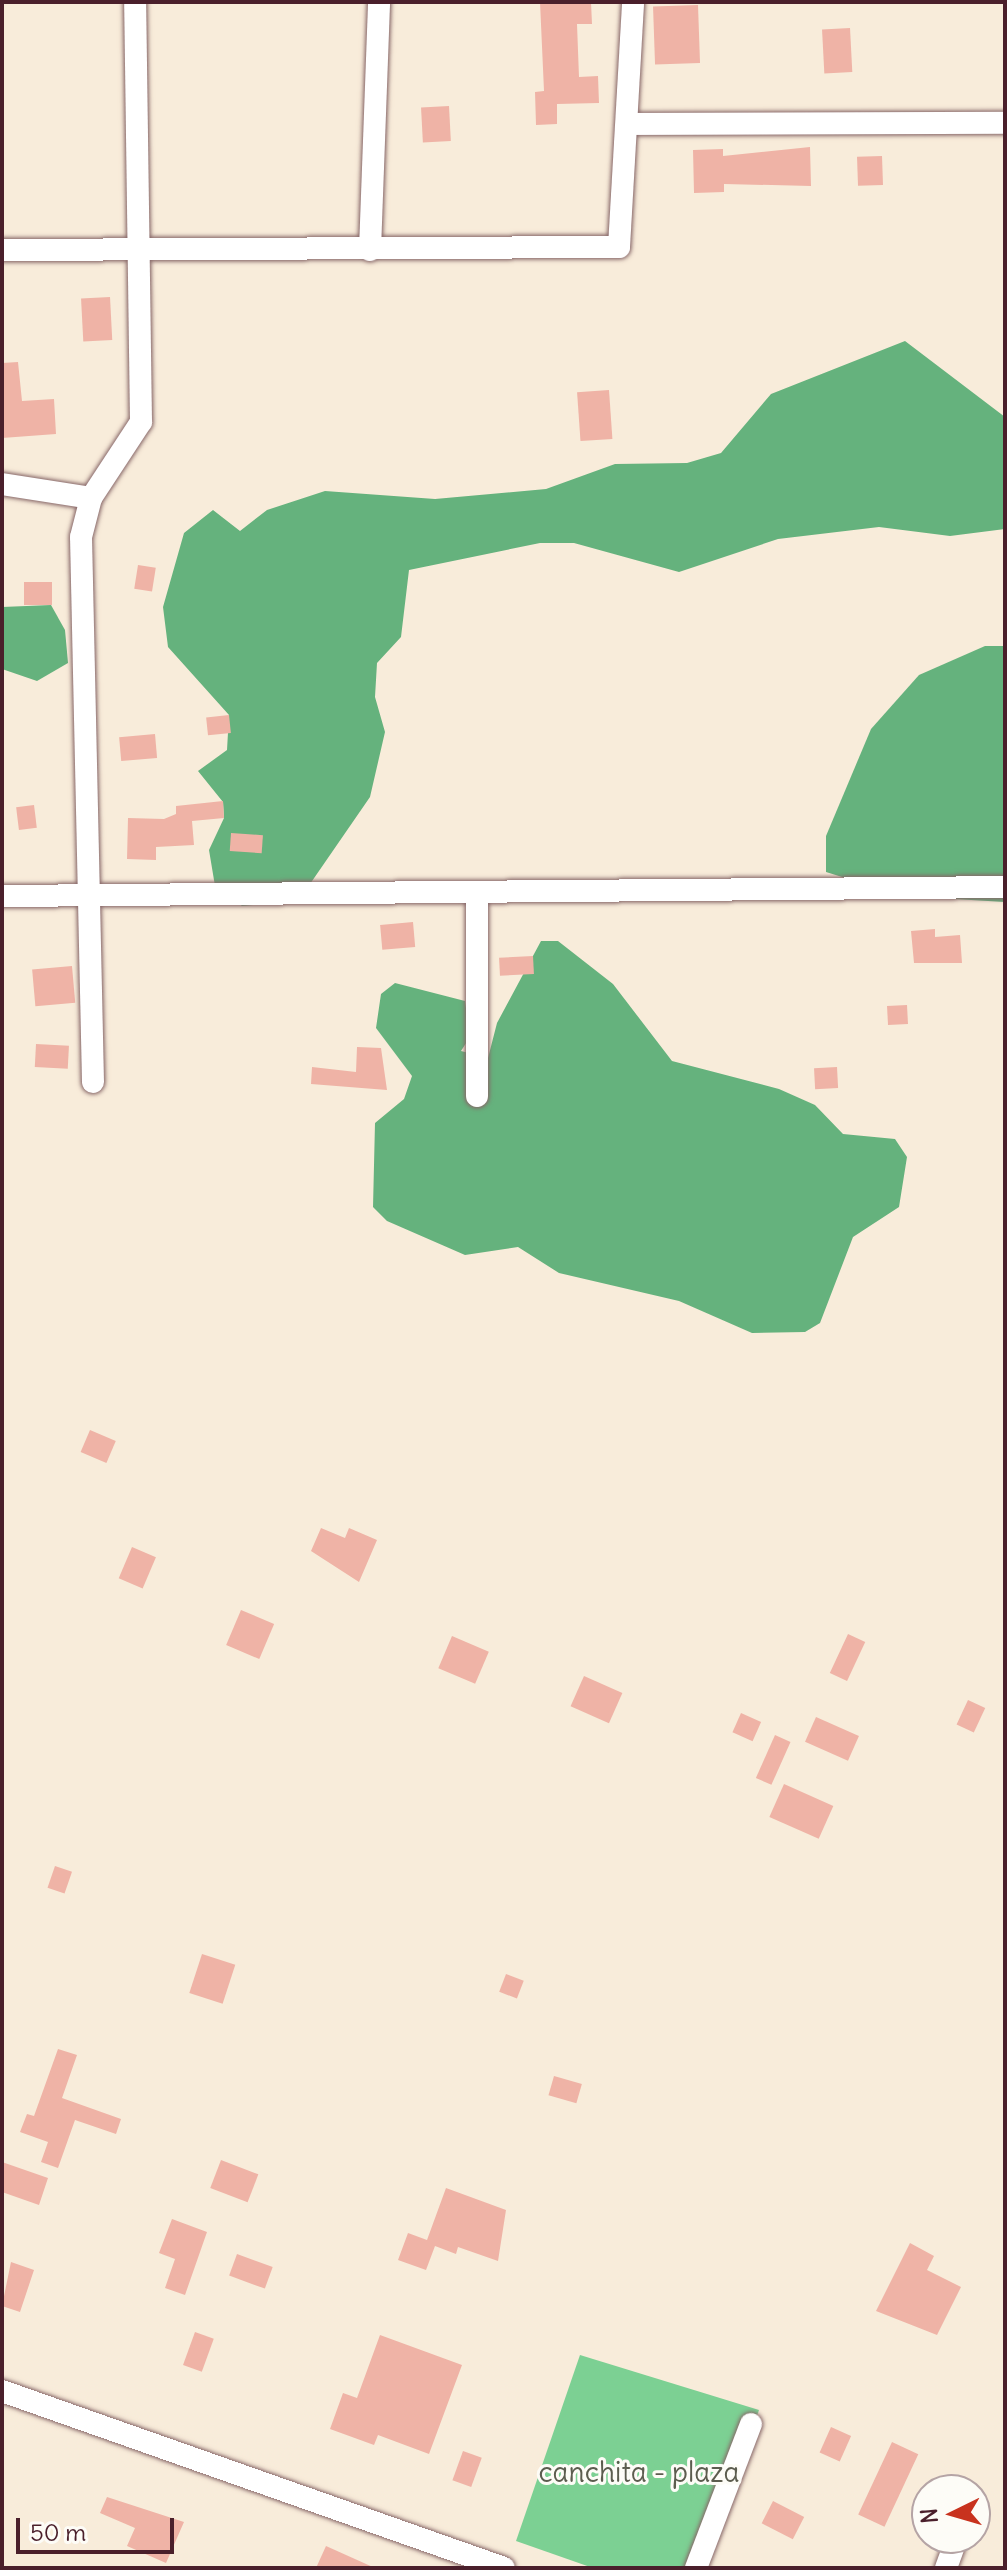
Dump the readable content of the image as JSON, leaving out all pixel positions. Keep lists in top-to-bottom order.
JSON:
{
  "parks": ["canchita - plaza"],
  "scale_bar": "50 m",
  "north": "left"
}
